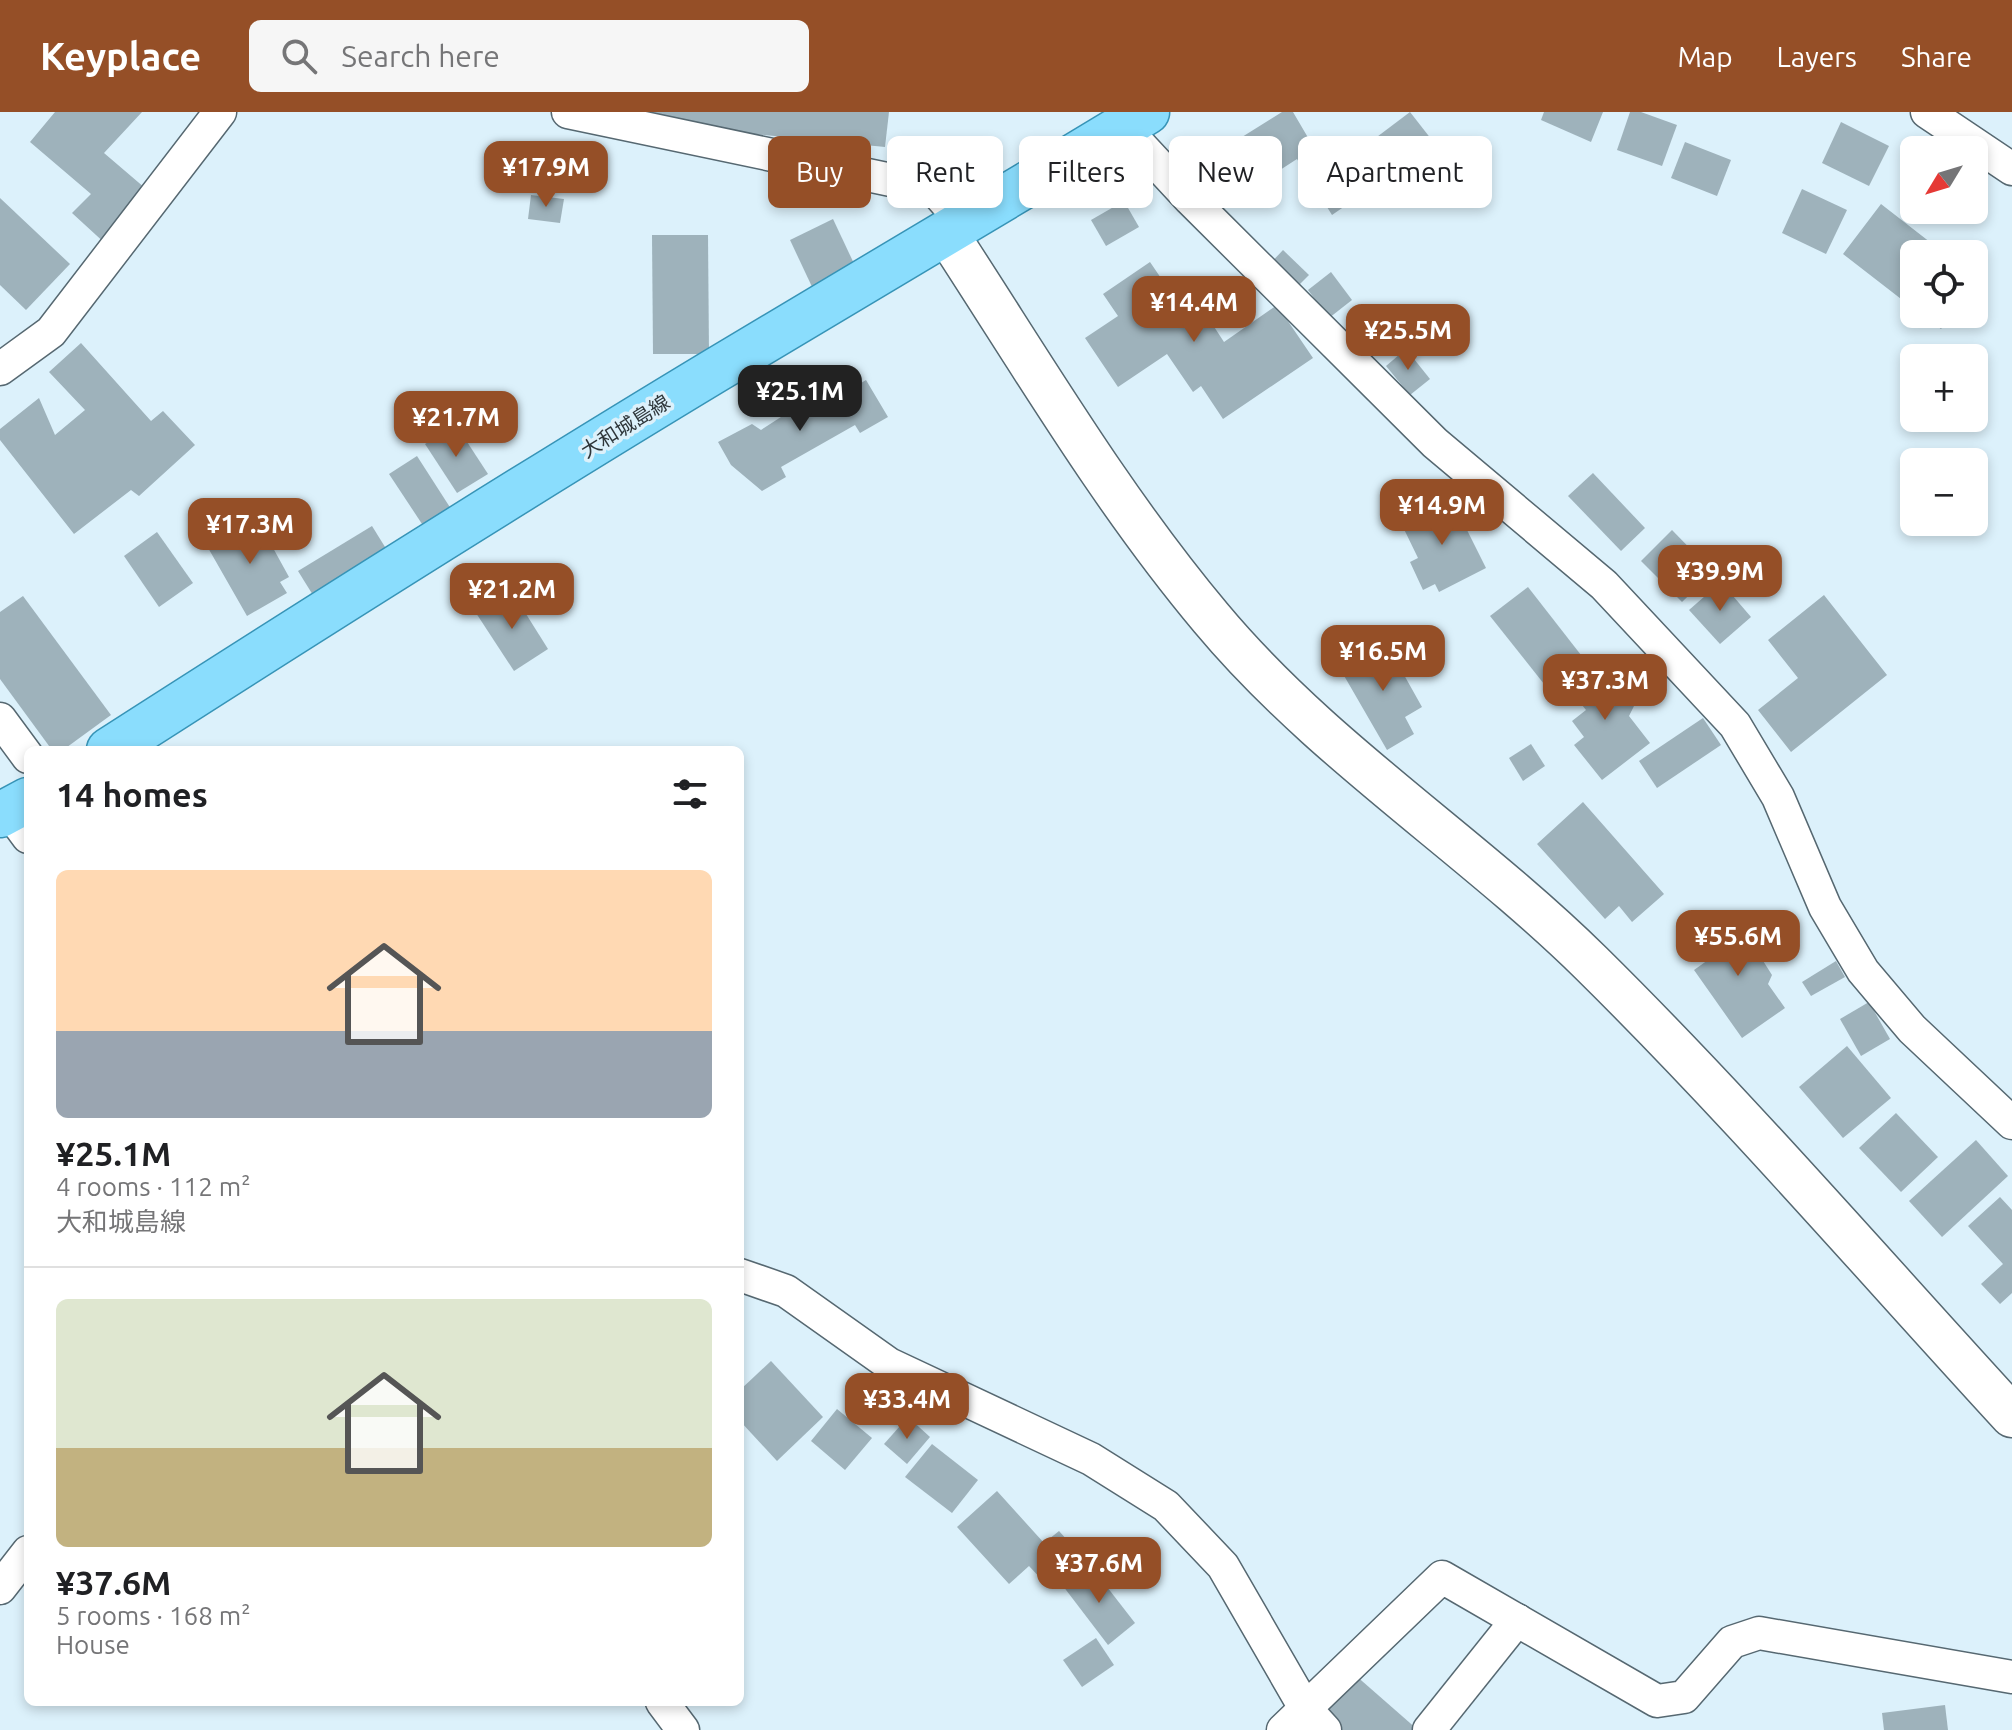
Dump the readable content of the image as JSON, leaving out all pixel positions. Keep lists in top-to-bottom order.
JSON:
{
  "streets": {
    "main road": ["大和城島線"]
  },
  "north": "bottom left",
  "page": {
    "header": "Keyplace",
    "search": "Search here",
    "nav": ["Map", "Layers", "Share"],
    "map_buttons": ["+", "−"],
    "chip": [
      "Buy",
      "Rent",
      "Filters",
      "New",
      "Apartment"
    ],
    "price": [
      "¥17.9M",
      "¥14.4M",
      "¥25.5M",
      "¥25.1M",
      "¥21.7M",
      "¥14.9M",
      "¥17.3M",
      "¥39.9M",
      "¥21.2M",
      "¥16.5M",
      "¥37.3M",
      "¥55.6M",
      "¥33.4M",
      "¥37.6M"
    ],
    "heading": "14 homes",
    "list": [
      {
        "name": "¥25.1M",
        "note": "4 rooms · 112 m² · 大和城島線"
      },
      {
        "name": "¥37.6M",
        "note": "5 rooms · 168 m² · House"
      }
    ]
  }
}
